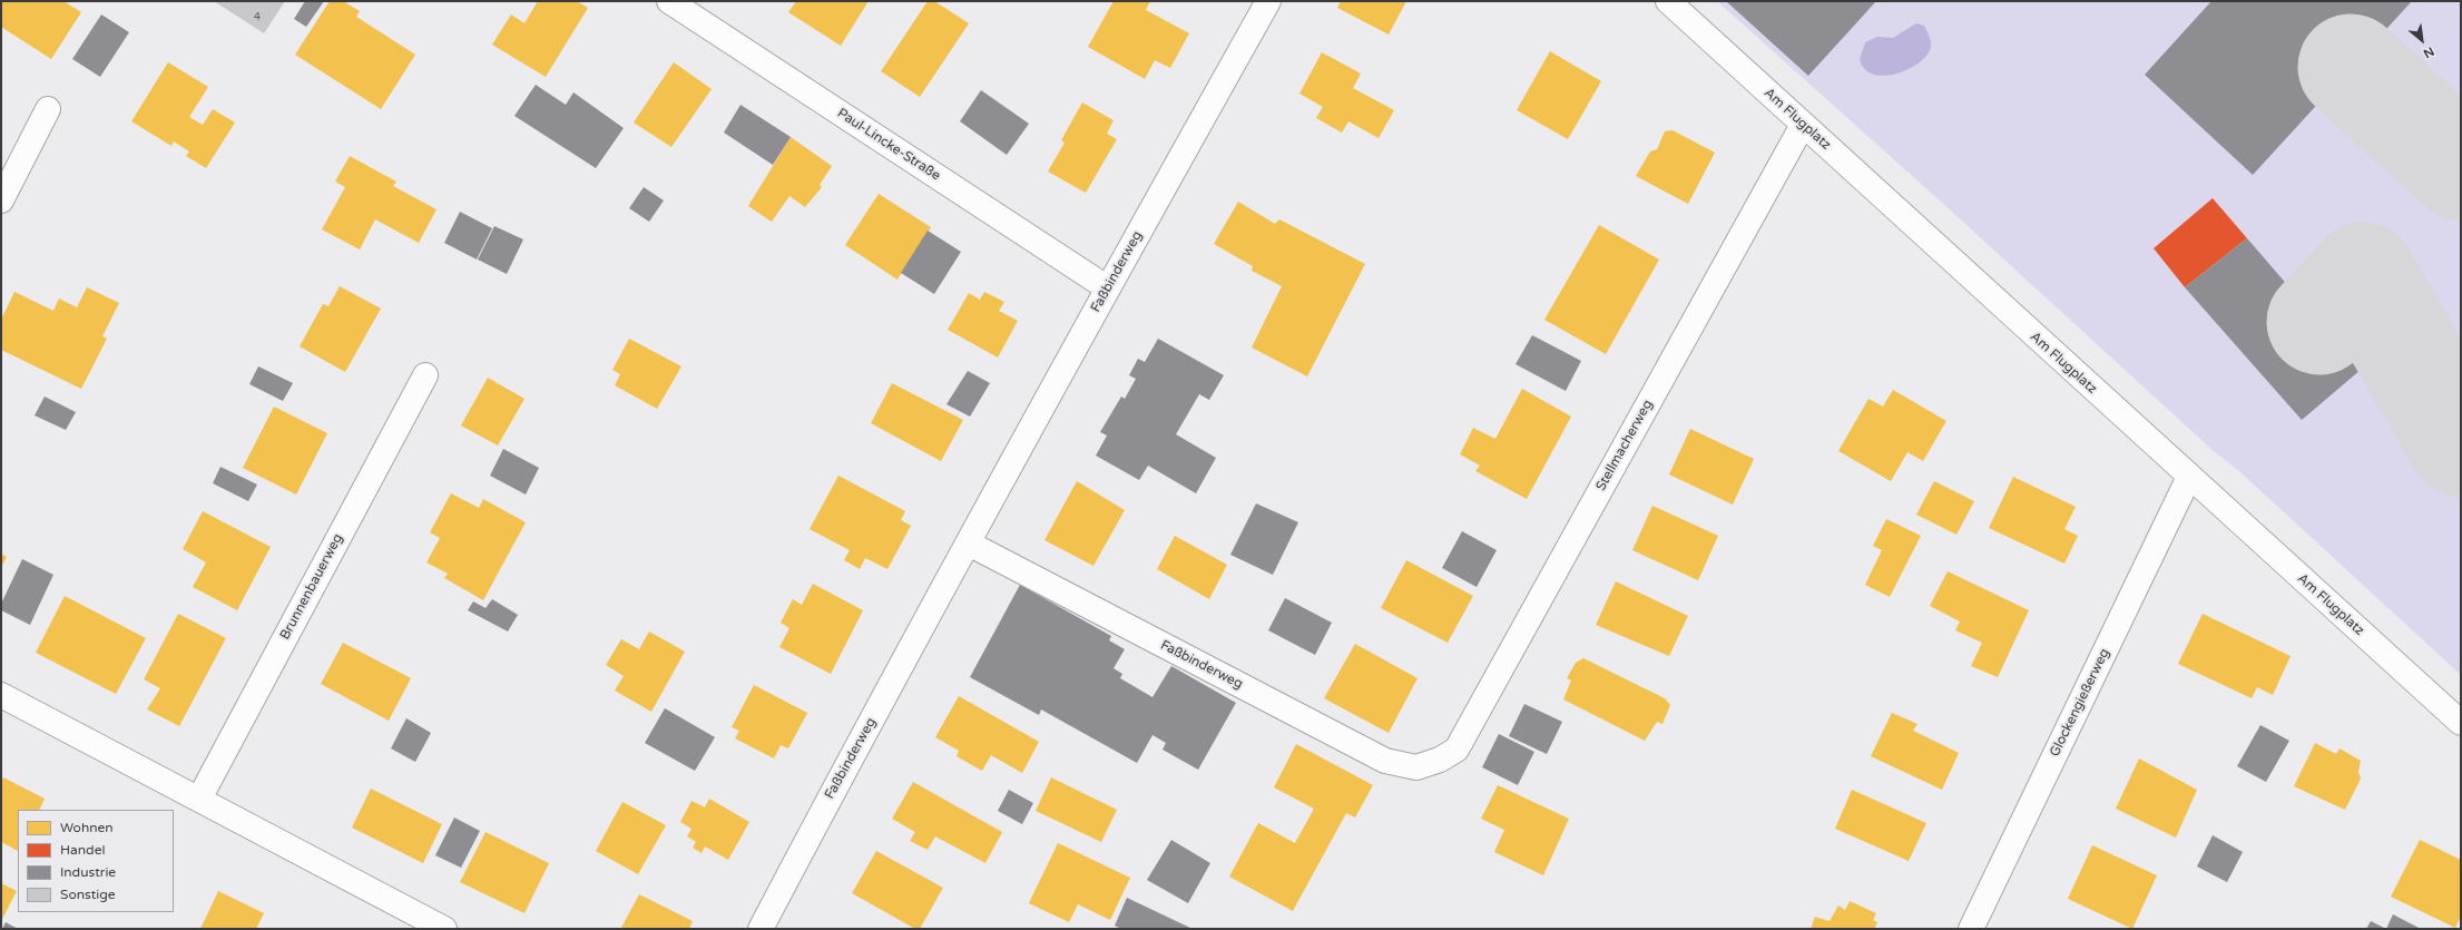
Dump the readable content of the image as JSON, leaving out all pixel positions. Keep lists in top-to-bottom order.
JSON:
{
  "streets": {
    "street": [
      "Am Flugplatz",
      "Paul-Lincke-Straße",
      "Faßbinderweg",
      "Stellmacherweg",
      "Brunnenbauerweg",
      "Glockengießerweg"
    ]
  },
  "crossings": [
    ["Am Flugplatz", "Stellmacherweg"],
    ["Am Flugplatz", "Glockengießerweg"],
    ["Paul-Lincke-Straße", "Faßbinderweg"],
    ["Faßbinderweg", "Stellmacherweg"]
  ],
  "house_numbers": ["4"],
  "legend": [
    "Wohnen",
    "Handel",
    "Industrie",
    "Sonstige"
  ],
  "north": "bottom right"
}
